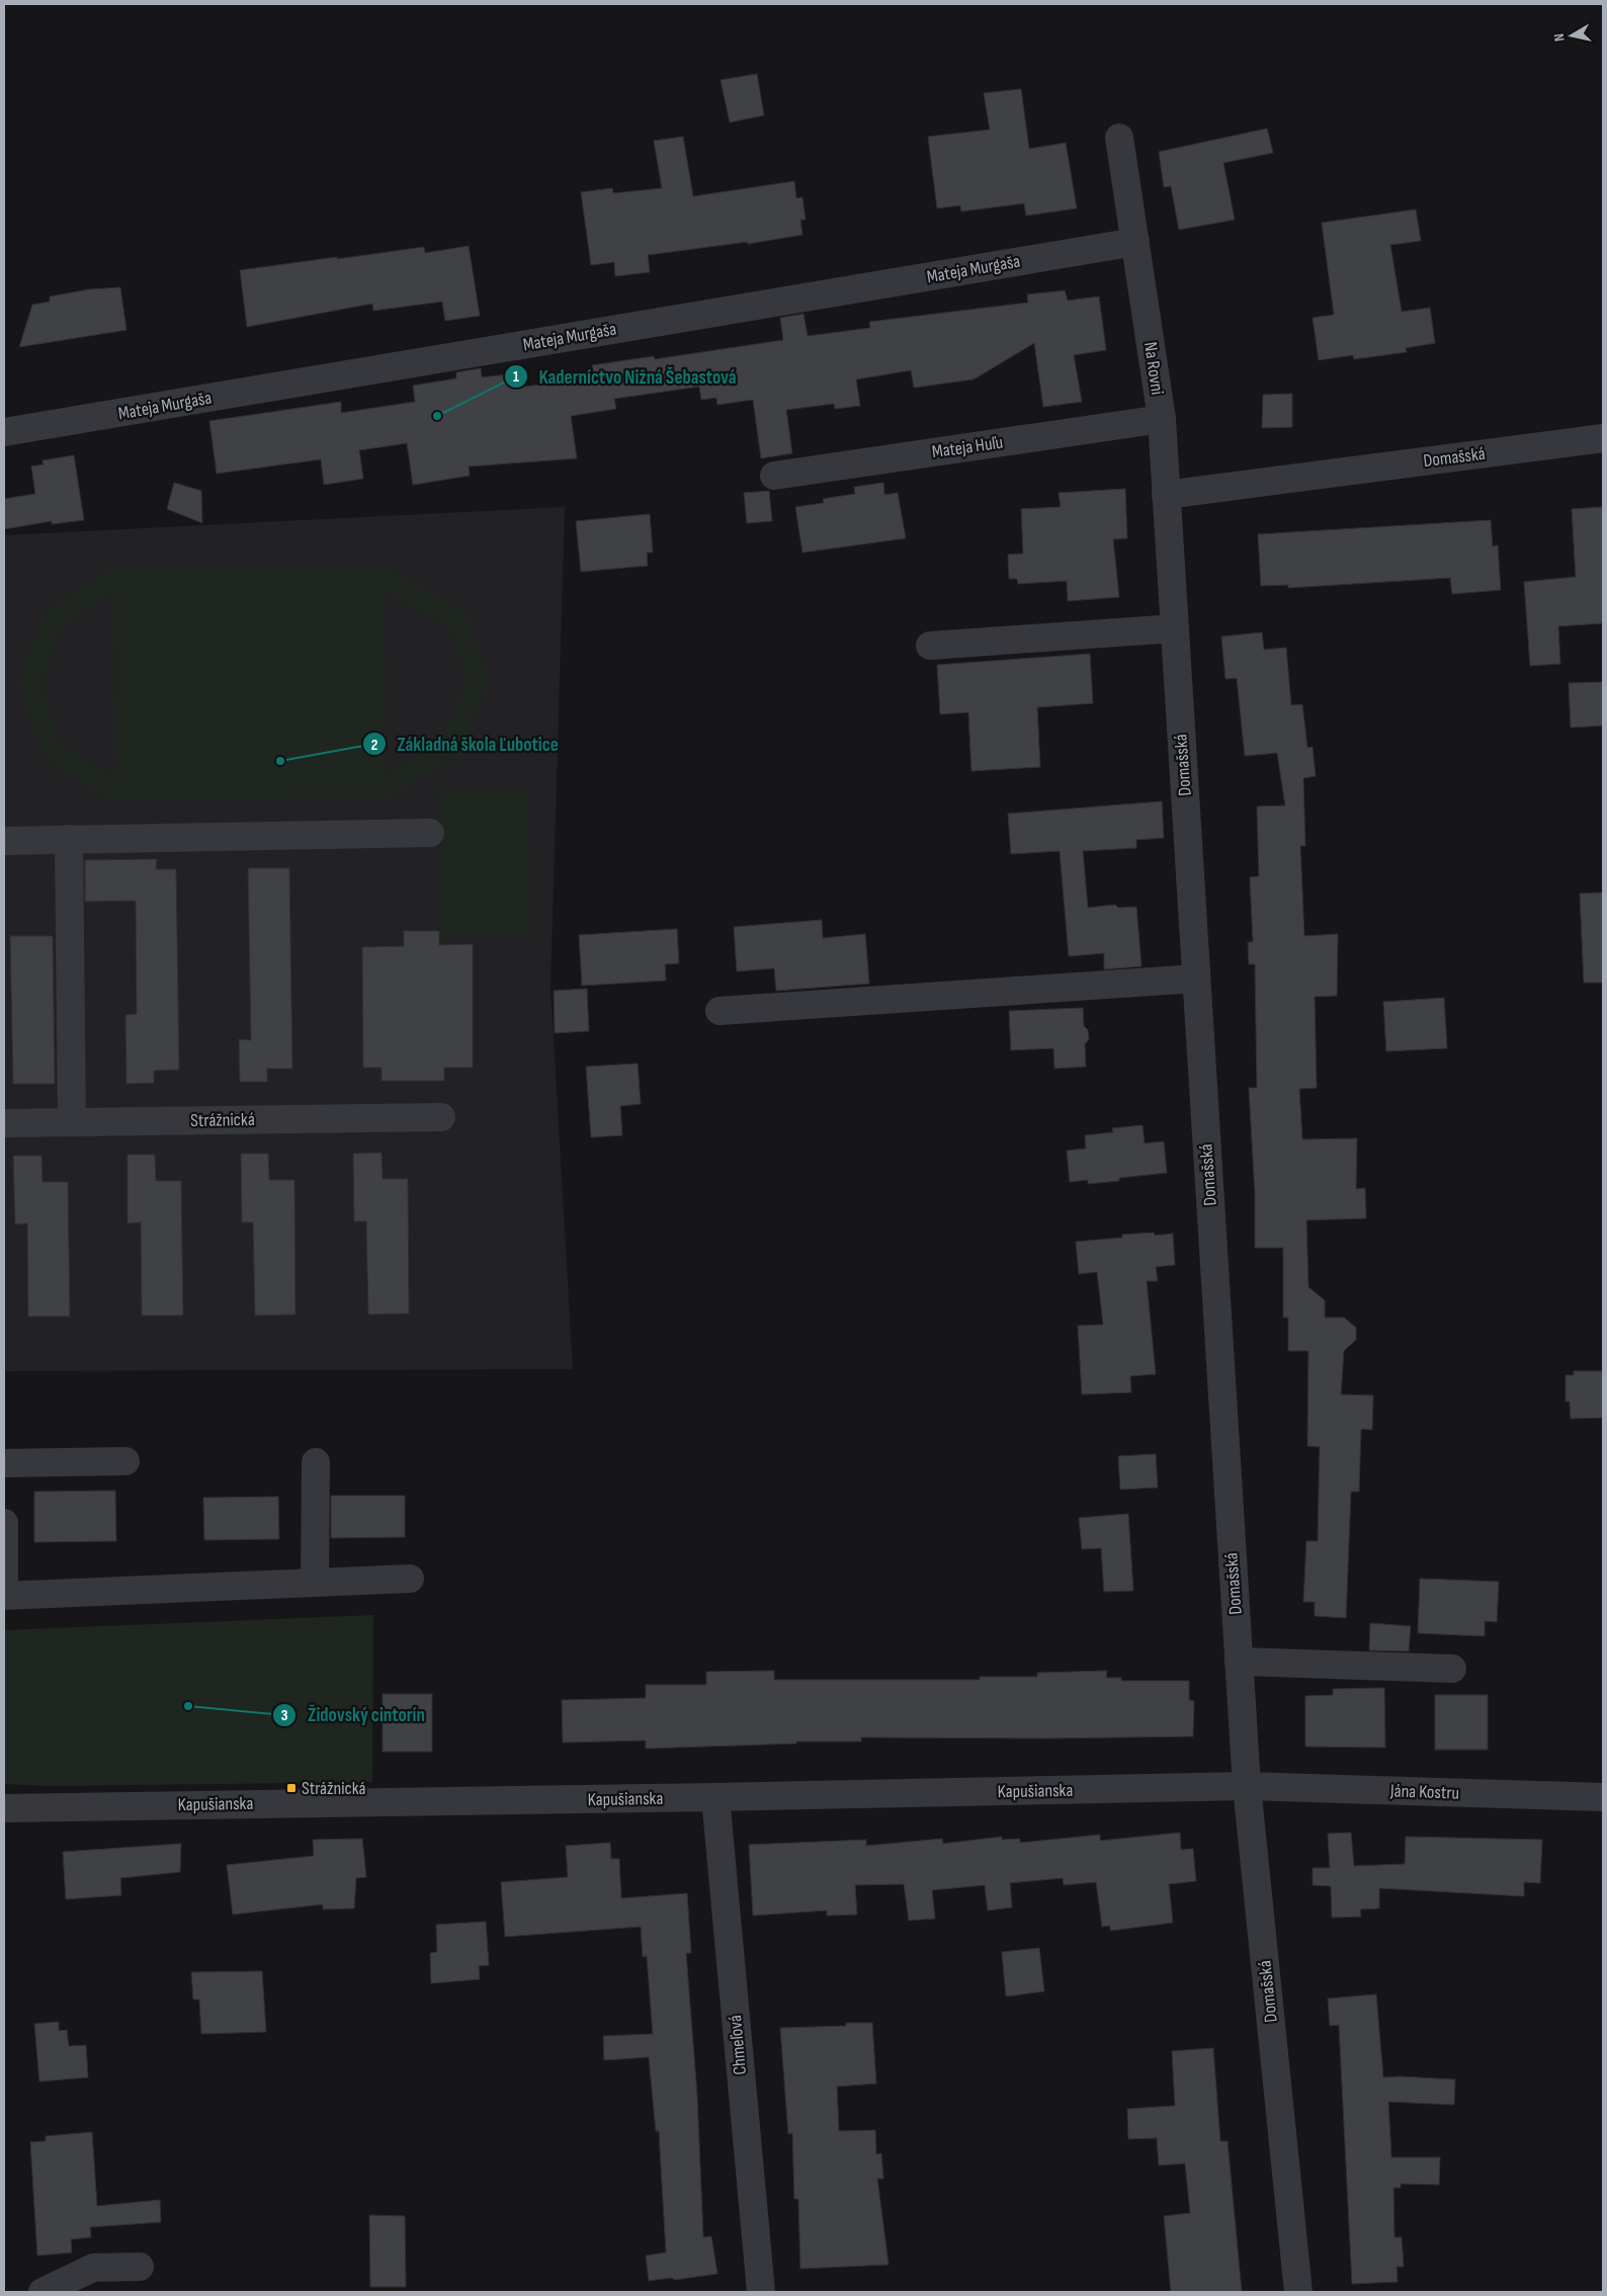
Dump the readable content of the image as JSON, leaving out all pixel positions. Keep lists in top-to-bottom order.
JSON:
{
  "streets": {
    "street": [
      "Mateja Murgaša",
      "Na Rovni",
      "Mateja Huľu",
      "Domašská",
      "Strážnická",
      "Kapušianska",
      "Jána Kostru",
      "Chmeľová"
    ]
  },
  "crossings": [
    ["Mateja Murgaša", "Na Rovni"],
    ["Na Rovni", "Mateja Huľu"],
    ["Na Rovni", "Domašská"],
    ["Domašská", "Kapušianska"],
    ["Domašská", "Jána Kostru"],
    ["Kapušianska", "Jána Kostru"],
    ["Kapušianska", "Chmeľová"]
  ],
  "places": {
    "other": ["Kaderníctvo Nižná Šebastová", "Základná škola Ľubotice", "Židovský cintorín"],
    "transit": ["Strážnická"]
  },
  "north": "left"
}
